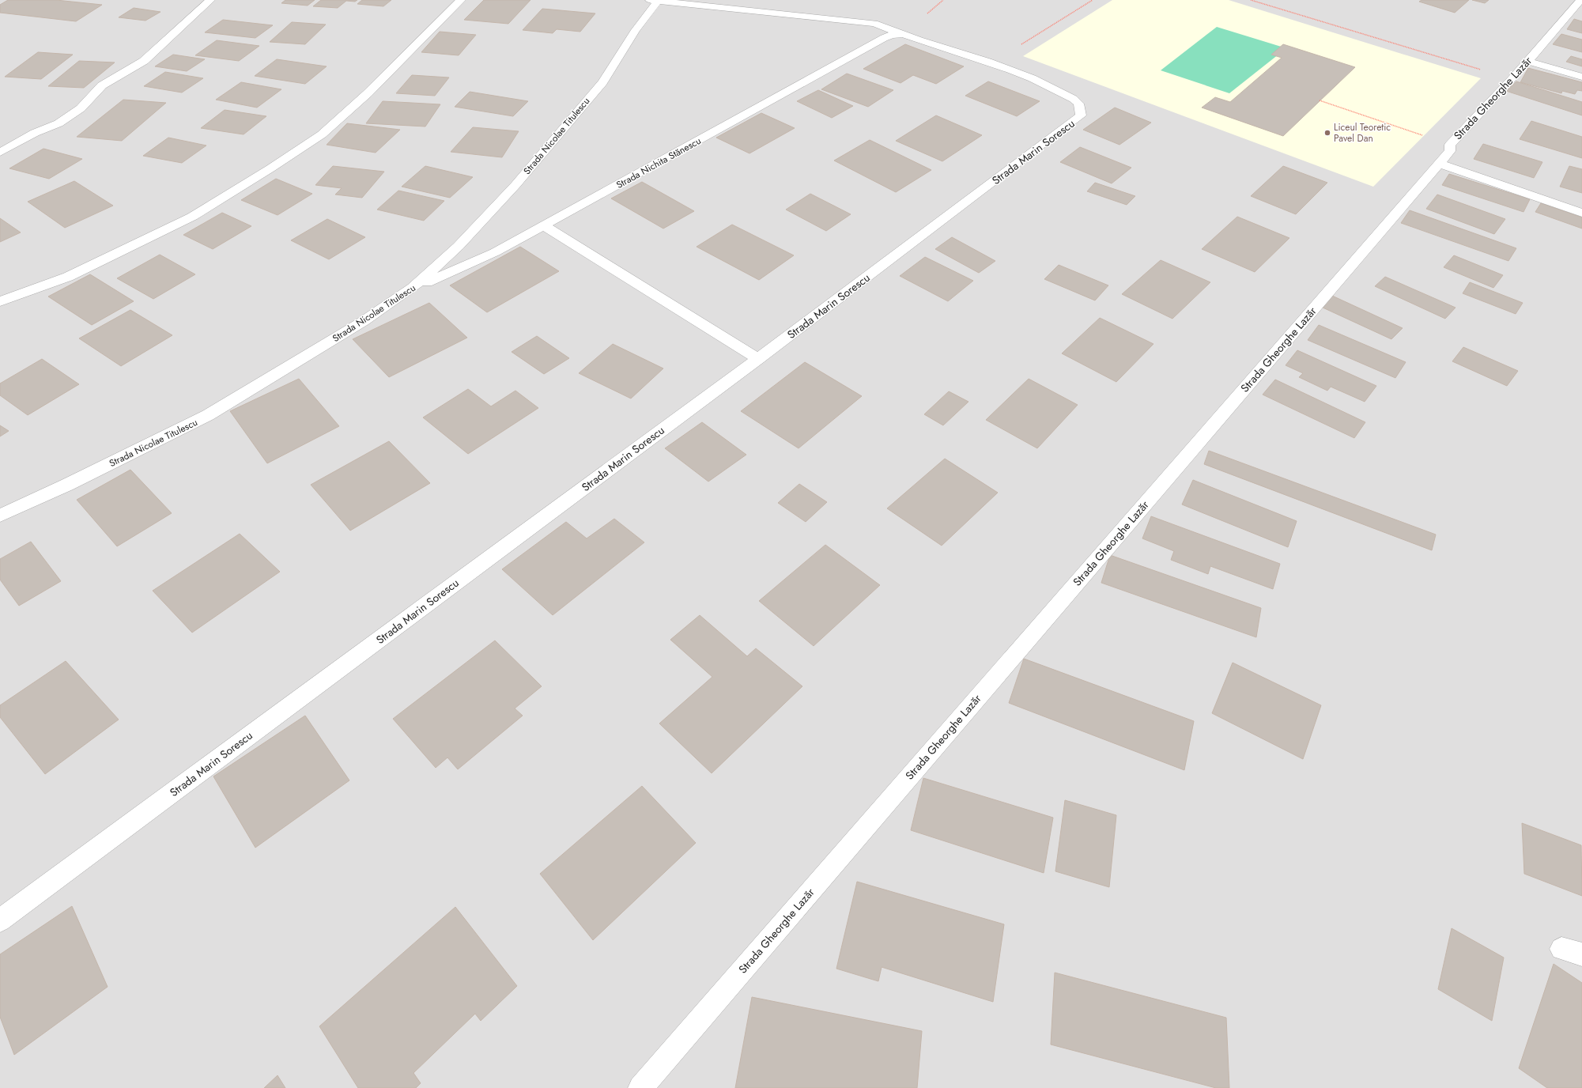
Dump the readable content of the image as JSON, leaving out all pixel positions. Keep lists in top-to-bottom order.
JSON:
{
  "streets": {
    "street": [
      "Strada Gheorghe Lazăr",
      "Strada Nicolae Titulescu",
      "Strada Marin Sorescu",
      "Strada Nichita Stănescu"
    ]
  },
  "crossings": [
    ["Strada Nicolae Titulescu", "Strada Marin Sorescu"],
    ["Strada Nicolae Titulescu", "Strada Nichita Stănescu"],
    ["Strada Marin Sorescu", "Strada Nichita Stănescu"]
  ],
  "places": ["Liceul Teoretic Pavel Dan"]
}
